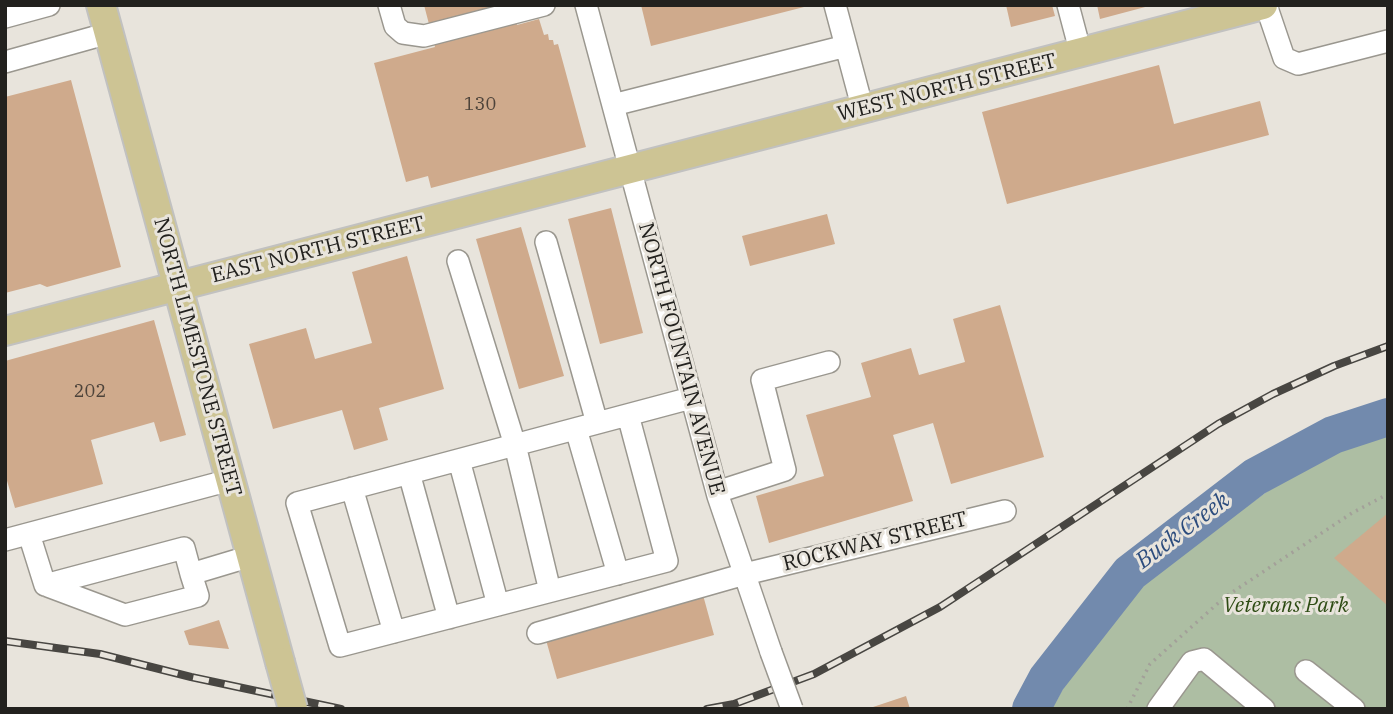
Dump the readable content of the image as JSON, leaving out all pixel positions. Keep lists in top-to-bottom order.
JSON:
{
  "streets": {
    "main road": ["WEST NORTH STREET", "EAST NORTH STREET", "NORTH LIMESTONE STREET"],
    "street": ["NORTH FOUNTAIN AVENUE", "ROCKWAY STREET"]
  },
  "crossings": [
    ["WEST NORTH STREET", "EAST NORTH STREET"],
    ["WEST NORTH STREET", "NORTH FOUNTAIN AVENUE"],
    ["EAST NORTH STREET", "NORTH LIMESTONE STREET"],
    ["EAST NORTH STREET", "NORTH FOUNTAIN AVENUE"],
    ["NORTH FOUNTAIN AVENUE", "ROCKWAY STREET"]
  ],
  "water": ["Buck Creek"],
  "parks": ["Veterans Park"],
  "house_numbers": ["130", "202"]
}
